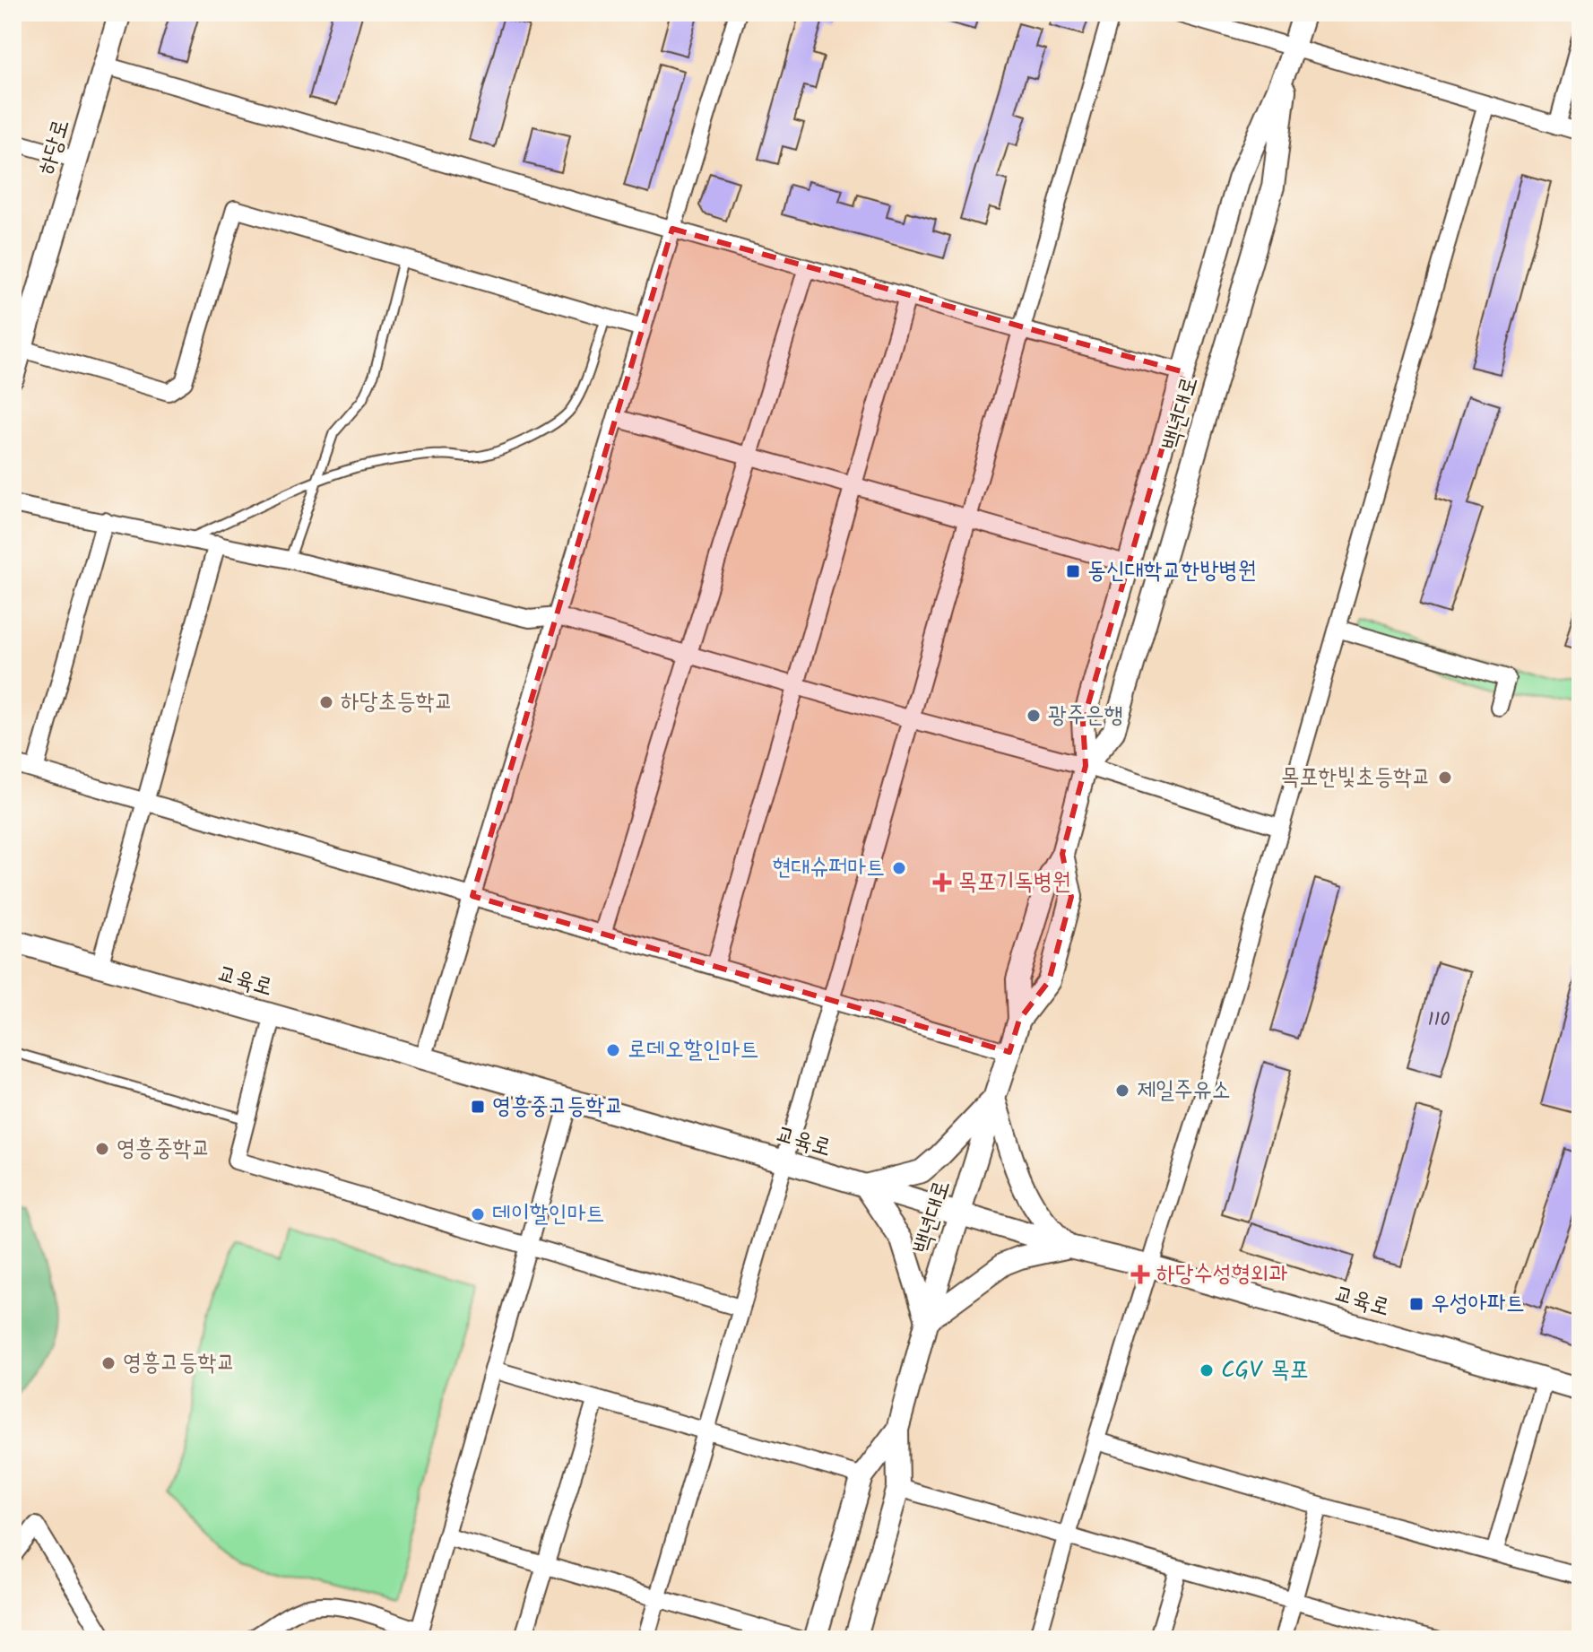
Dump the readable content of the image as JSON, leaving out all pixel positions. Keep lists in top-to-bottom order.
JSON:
{
  "streets": {
    "street": ["하당로", "백년대로", "교육로"]
  },
  "crossings": [
    ["백년대로", "교육로"]
  ],
  "places": {
    "transit": ["동신대학교한방병원", "영흥중고등학교", "우성아파트"],
    "other": [
      "하당초등학교",
      "광주은행",
      "목포한빛초등학교",
      "현대슈퍼마트",
      "로데오할인마트",
      "제일주유소",
      "영흥중학교",
      "데이할인마트",
      "영흥고등학교",
      "CGV 목포"
    ],
    "health": ["목포기독병원", "하당수성형외과"]
  },
  "house_numbers": ["110"]
}
